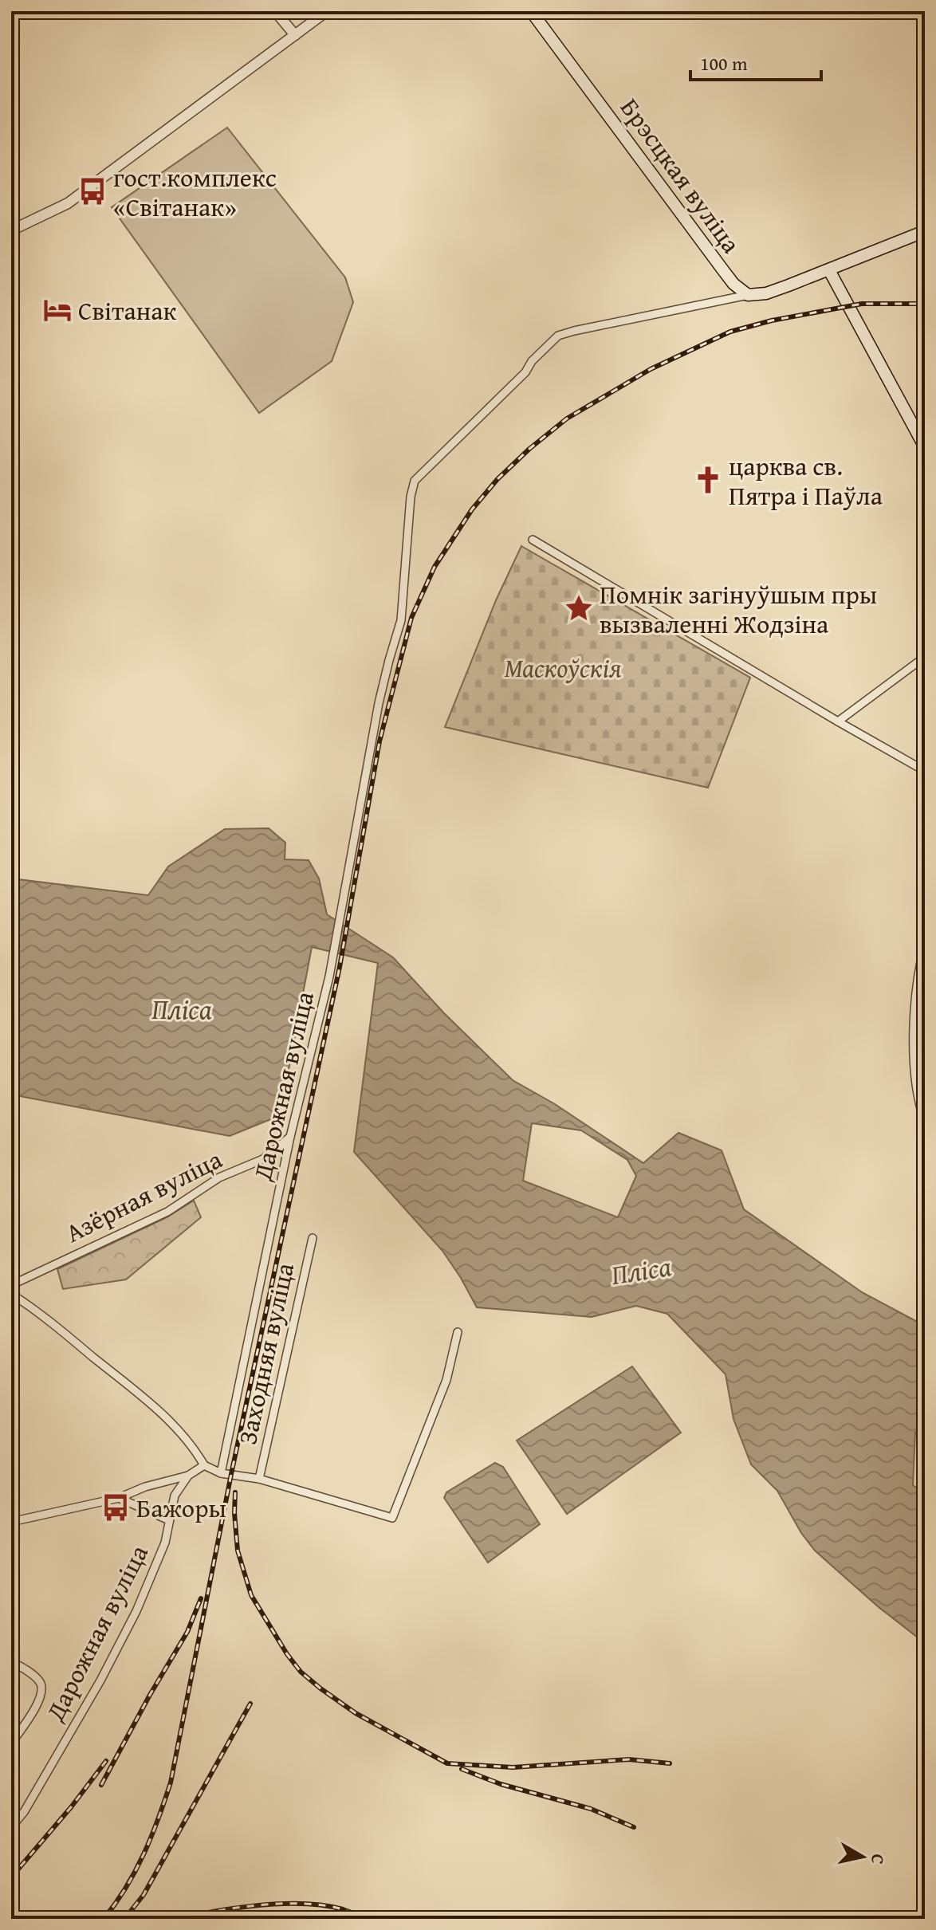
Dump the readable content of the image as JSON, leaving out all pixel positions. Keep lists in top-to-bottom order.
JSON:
{
  "streets": {
    "main road": ["Брэсцкая вуліца"],
    "street": ["Дарожная вуліца", "Азёрная вуліца", "Заходняя вуліца"]
  },
  "crossings": [
    ["Брэсцкая вуліца", "Дарожная вуліца"],
    ["Дарожная вуліца", "Азёрная вуліца"]
  ],
  "water": ["Пліса"],
  "parks": ["Маскоўскія"],
  "places": {
    "bus stop": ["гост.комплекс «Світанак»", "Бажоры"],
    "hotel": ["Світанак"],
    "church": ["царква св. Пятра і Паўла"],
    "place": ["Помнік загінуўшым пры вызваленні Жодзіна"]
  },
  "scale_bar": "100 m",
  "north": "right"
}
